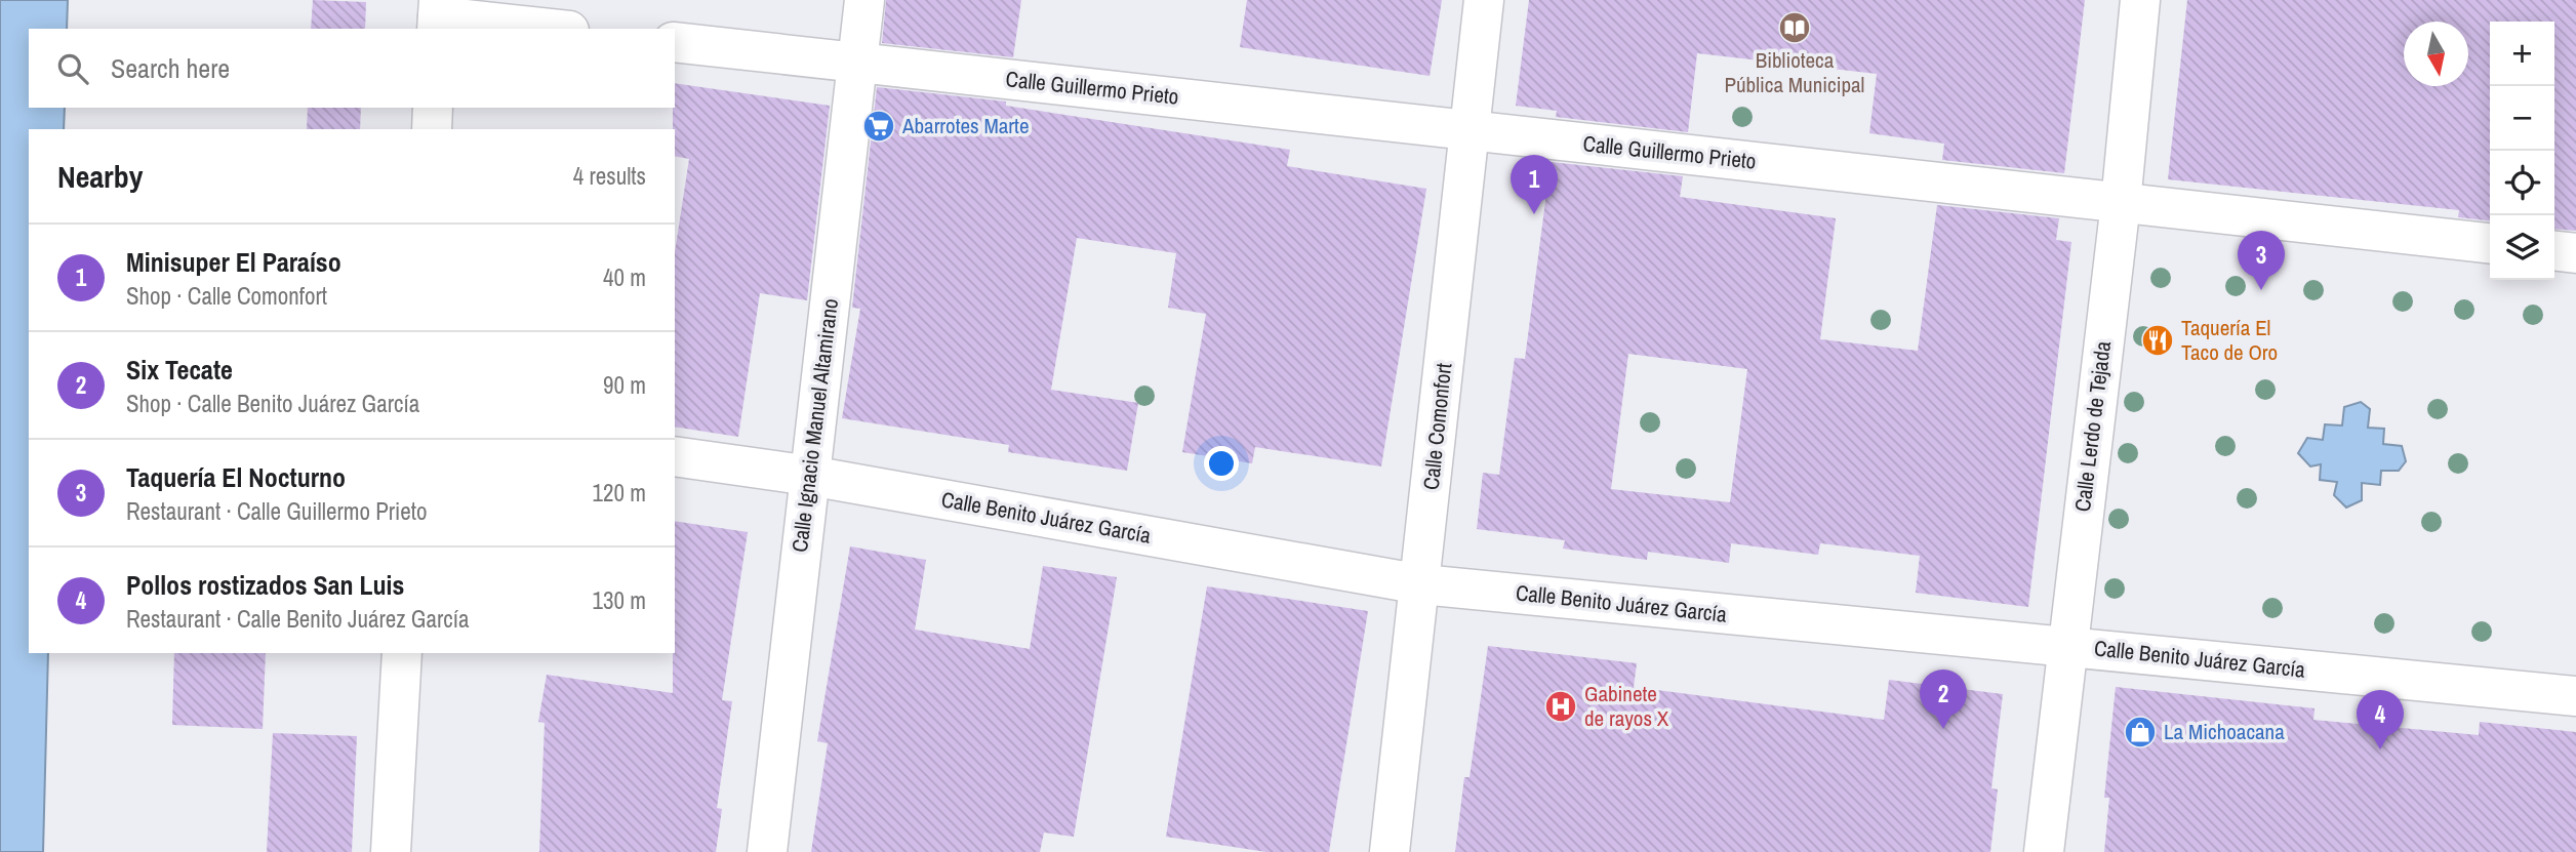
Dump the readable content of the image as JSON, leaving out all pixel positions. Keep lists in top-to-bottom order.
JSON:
{
  "streets": {
    "street": [
      "Calle Guillermo Prieto",
      "Calle Ignacio Manuel Altamirano",
      "Calle Comonfort",
      "Calle Lerdo de Tejada",
      "Calle Benito Juárez García"
    ]
  },
  "crossings": [
    ["Calle Guillermo Prieto", "Calle Ignacio Manuel Altamirano"],
    ["Calle Guillermo Prieto", "Calle Comonfort"],
    ["Calle Guillermo Prieto", "Calle Lerdo de Tejada"],
    ["Calle Ignacio Manuel Altamirano", "Calle Benito Juárez García"],
    ["Calle Comonfort", "Calle Benito Juárez García"],
    ["Calle Lerdo de Tejada", "Calle Benito Juárez García"]
  ],
  "places": {
    "library": ["Biblioteca Pública Municipal"],
    "supermarket": ["Abarrotes Marte"],
    "restaurant": ["Taquería El Taco de Oro"],
    "hospital": ["Gabinete de rayos X"],
    "shop": ["La Michoacana"]
  },
  "north": "bottom",
  "page": {
    "map_buttons": ["+", "−"],
    "search": "Search here",
    "heading": ["Nearby", "4 results"],
    "pins": [
      "1",
      "3",
      "2",
      "4"
    ],
    "list": [
      {
        "mark": "1",
        "name": "Minisuper El Paraíso",
        "note": "Shop · Calle Comonfort",
        "value": "40 m"
      },
      {
        "mark": "2",
        "name": "Six Tecate",
        "note": "Shop · Calle Benito Juárez García",
        "value": "90 m"
      },
      {
        "mark": "3",
        "name": "Taquería El Nocturno",
        "note": "Restaurant · Calle Guillermo Prieto",
        "value": "120 m"
      },
      {
        "mark": "4",
        "name": "Pollos rostizados San Luis",
        "note": "Restaurant · Calle Benito Juárez García",
        "value": "130 m"
      }
    ]
  }
}
